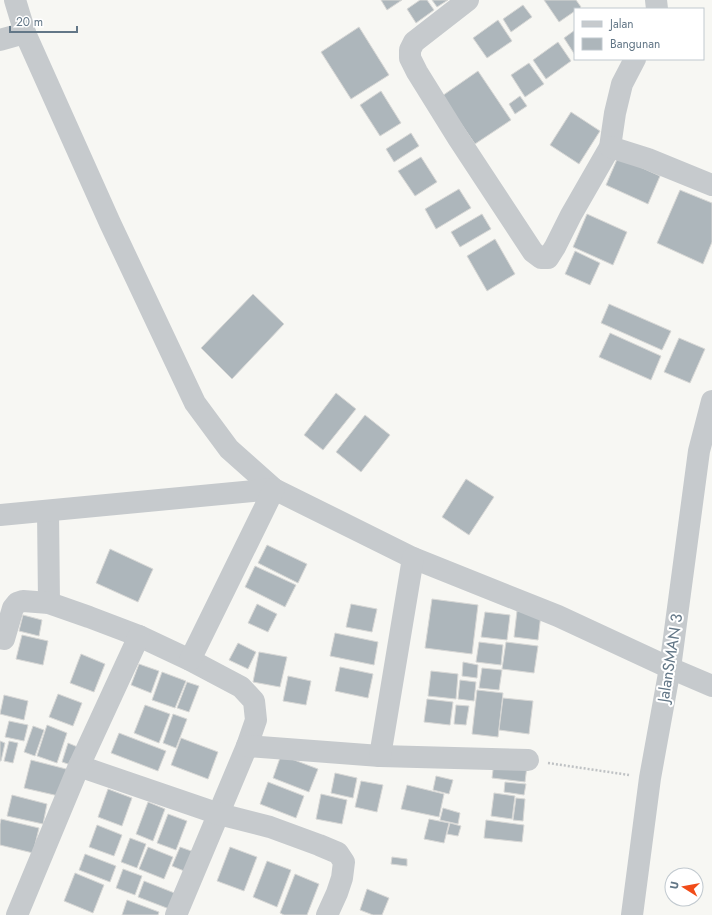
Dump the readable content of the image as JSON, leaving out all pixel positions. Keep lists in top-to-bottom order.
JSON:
{
  "streets": {
    "street": ["JalanSMAN 3"]
  },
  "legend": ["Jalan", "Bangunan"],
  "scale_bar": "20 m",
  "north": "left"
}
